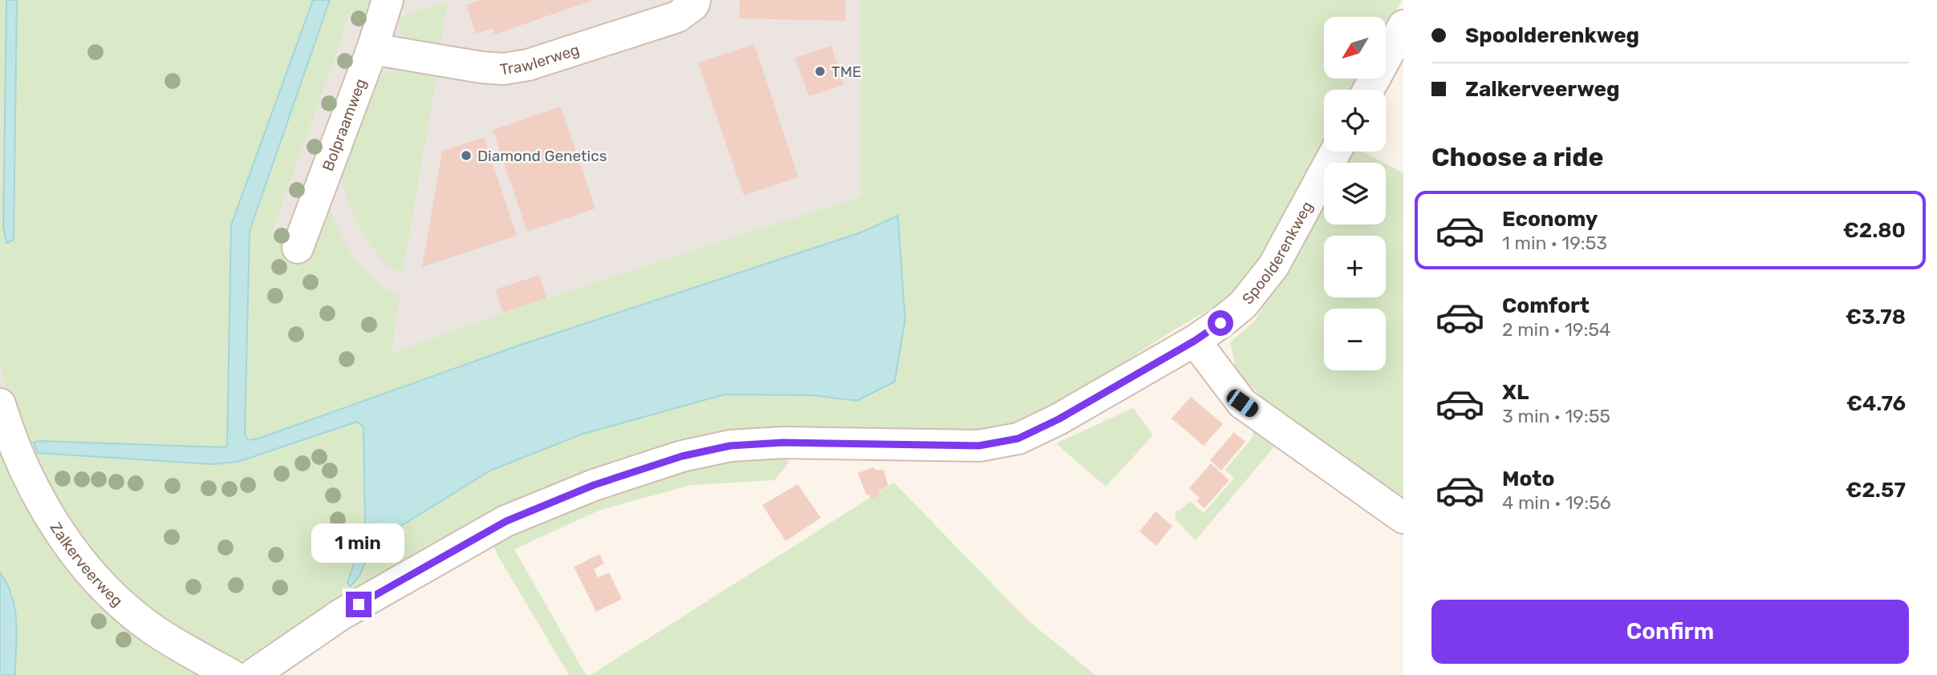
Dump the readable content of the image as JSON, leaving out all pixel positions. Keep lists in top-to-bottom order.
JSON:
{
  "streets": {
    "street": [
      "Trawlerweg",
      "Bolpraamweg",
      "Spoolderenkweg",
      "Zalkerveerweg"
    ]
  },
  "crossings": [
    ["Trawlerweg", "Bolpraamweg"]
  ],
  "places": ["TME", "Diamond Genetics"],
  "north": "bottom left",
  "page": {
    "banner": ["Spoolderenkweg", "Zalkerveerweg"],
    "map_buttons": ["+", "−"],
    "heading": "Choose a ride",
    "list": [
      {
        "name": "Economy",
        "note": "1 min · 19:53",
        "value": "€2.80"
      },
      {
        "name": "Comfort",
        "note": "2 min · 19:54",
        "value": "€3.78"
      },
      {
        "name": "XL",
        "note": "3 min · 19:55",
        "value": "€4.76"
      },
      {
        "name": "Moto",
        "note": "4 min · 19:56",
        "value": "€2.57"
      }
    ],
    "bubble": "1 min",
    "buttons": "Confirm"
  }
}
